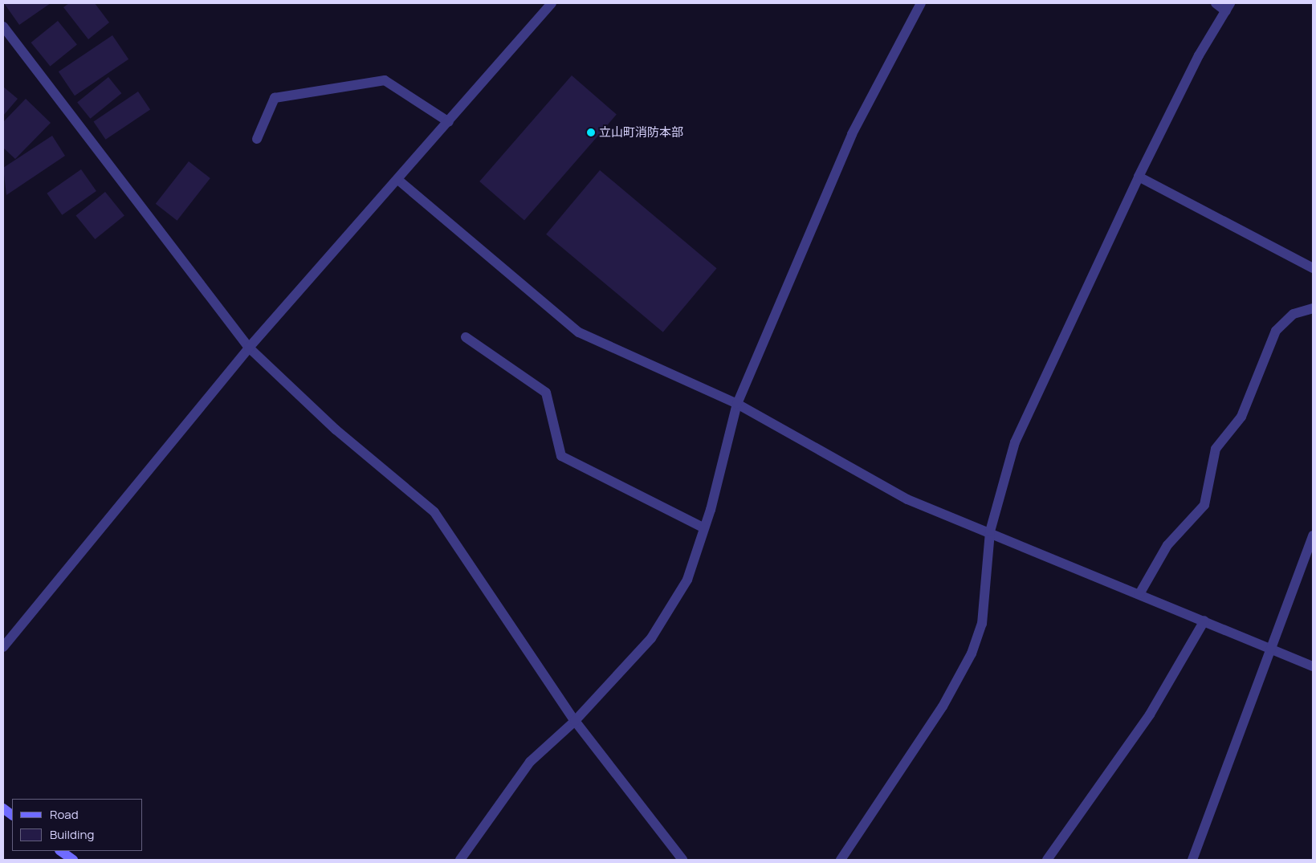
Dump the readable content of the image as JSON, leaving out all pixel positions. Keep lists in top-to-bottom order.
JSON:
{
  "places": ["立山町消防本部"],
  "legend": ["Road", "Building"]
}
